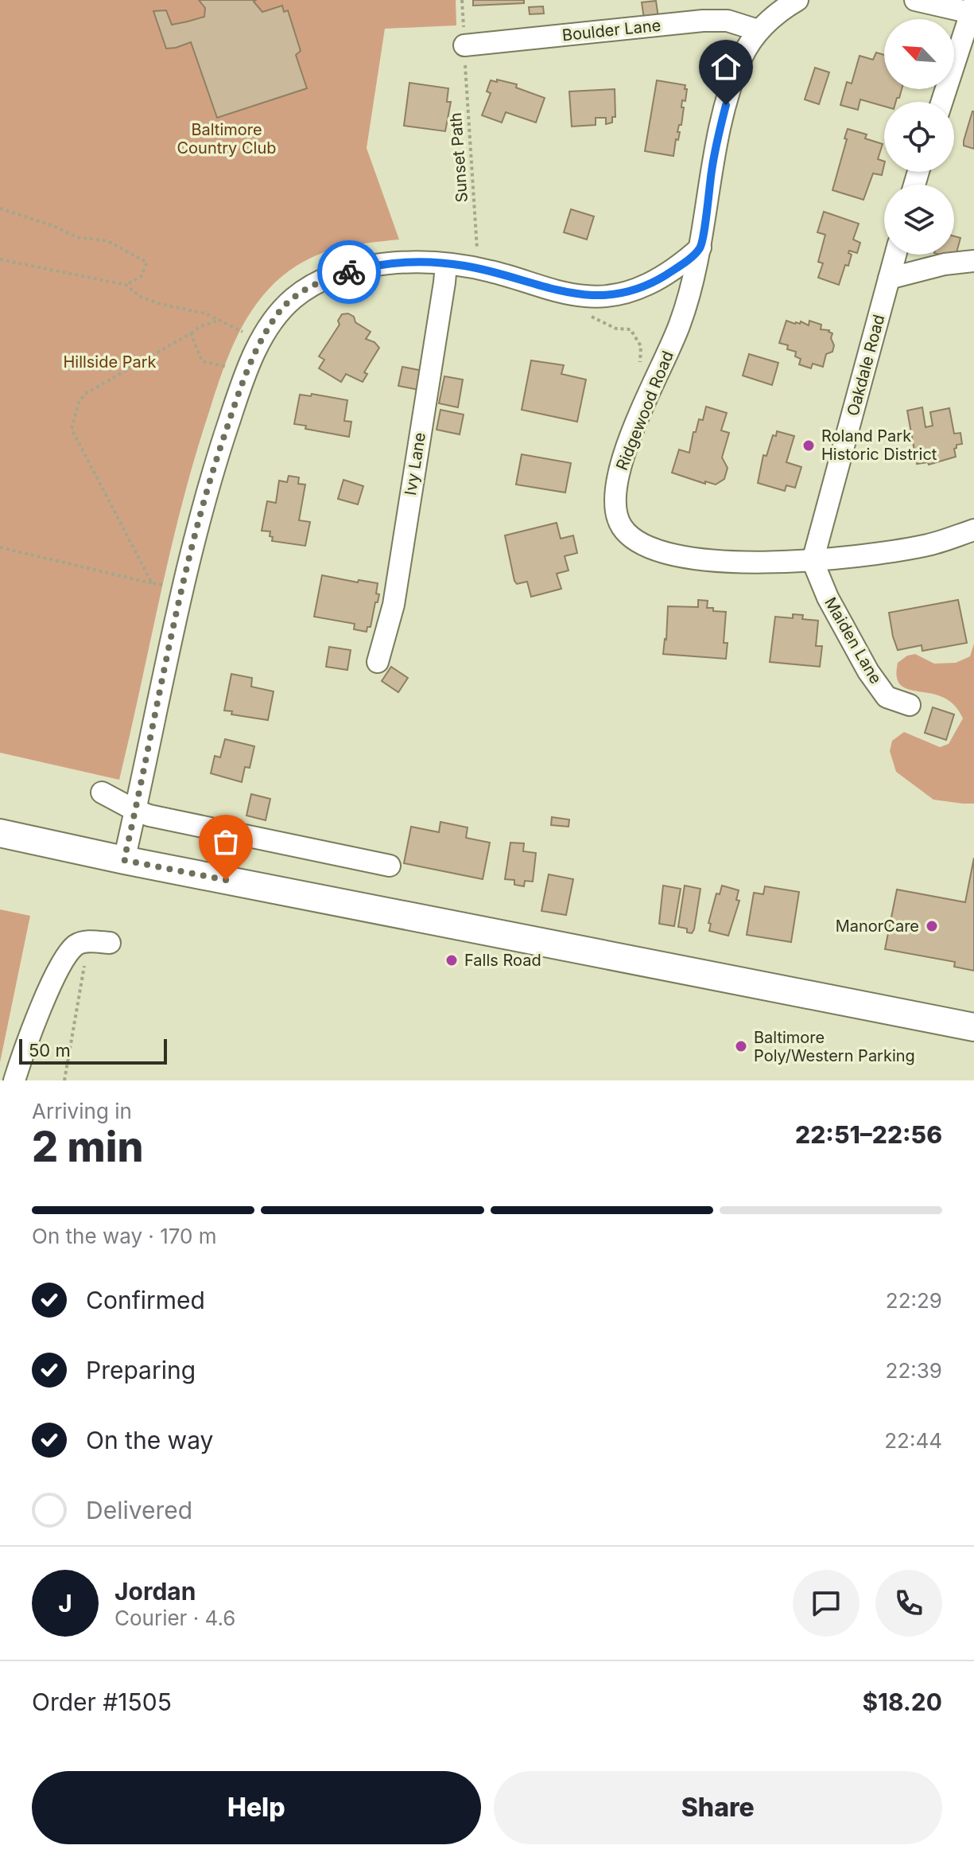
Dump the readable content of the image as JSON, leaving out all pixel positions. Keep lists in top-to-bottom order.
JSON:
{
  "streets": {
    "street": [
      "Boulder Lane",
      "Oakdale Road",
      "Ridgewood Road",
      "Ivy Lane",
      "Maiden Lane"
    ],
    "path": ["Sunset Path"]
  },
  "crossings": [
    ["Boulder Lane", "Sunset Path"],
    ["Boulder Lane", "Ridgewood Road"],
    ["Oakdale Road", "Ridgewood Road"],
    ["Oakdale Road", "Maiden Lane"],
    ["Ridgewood Road", "Maiden Lane"]
  ],
  "parks": ["Baltimore Country Club", "Hillside Park"],
  "places": [
    "Roland Park Historic District",
    "ManorCare",
    "Falls Road",
    "Baltimore Poly/Western Parking"
  ],
  "scale_bar": "50 m",
  "north": "top left",
  "page": {
    "scale": "50 m",
    "heading": ["2 min", "Arriving in", "22:51–22:56"],
    "panel": [
      "Jordan",
      "Courier · 4.6",
      "Order #1505",
      "$18.20"
    ],
    "bar": "On the way · 170 m",
    "list": [
      ["Confirmed", "22:29"],
      ["Preparing", "22:39"],
      ["On the way", "22:44"],
      "Delivered"
    ],
    "round": "J",
    "buttons": ["Help", "Share"]
  }
}
